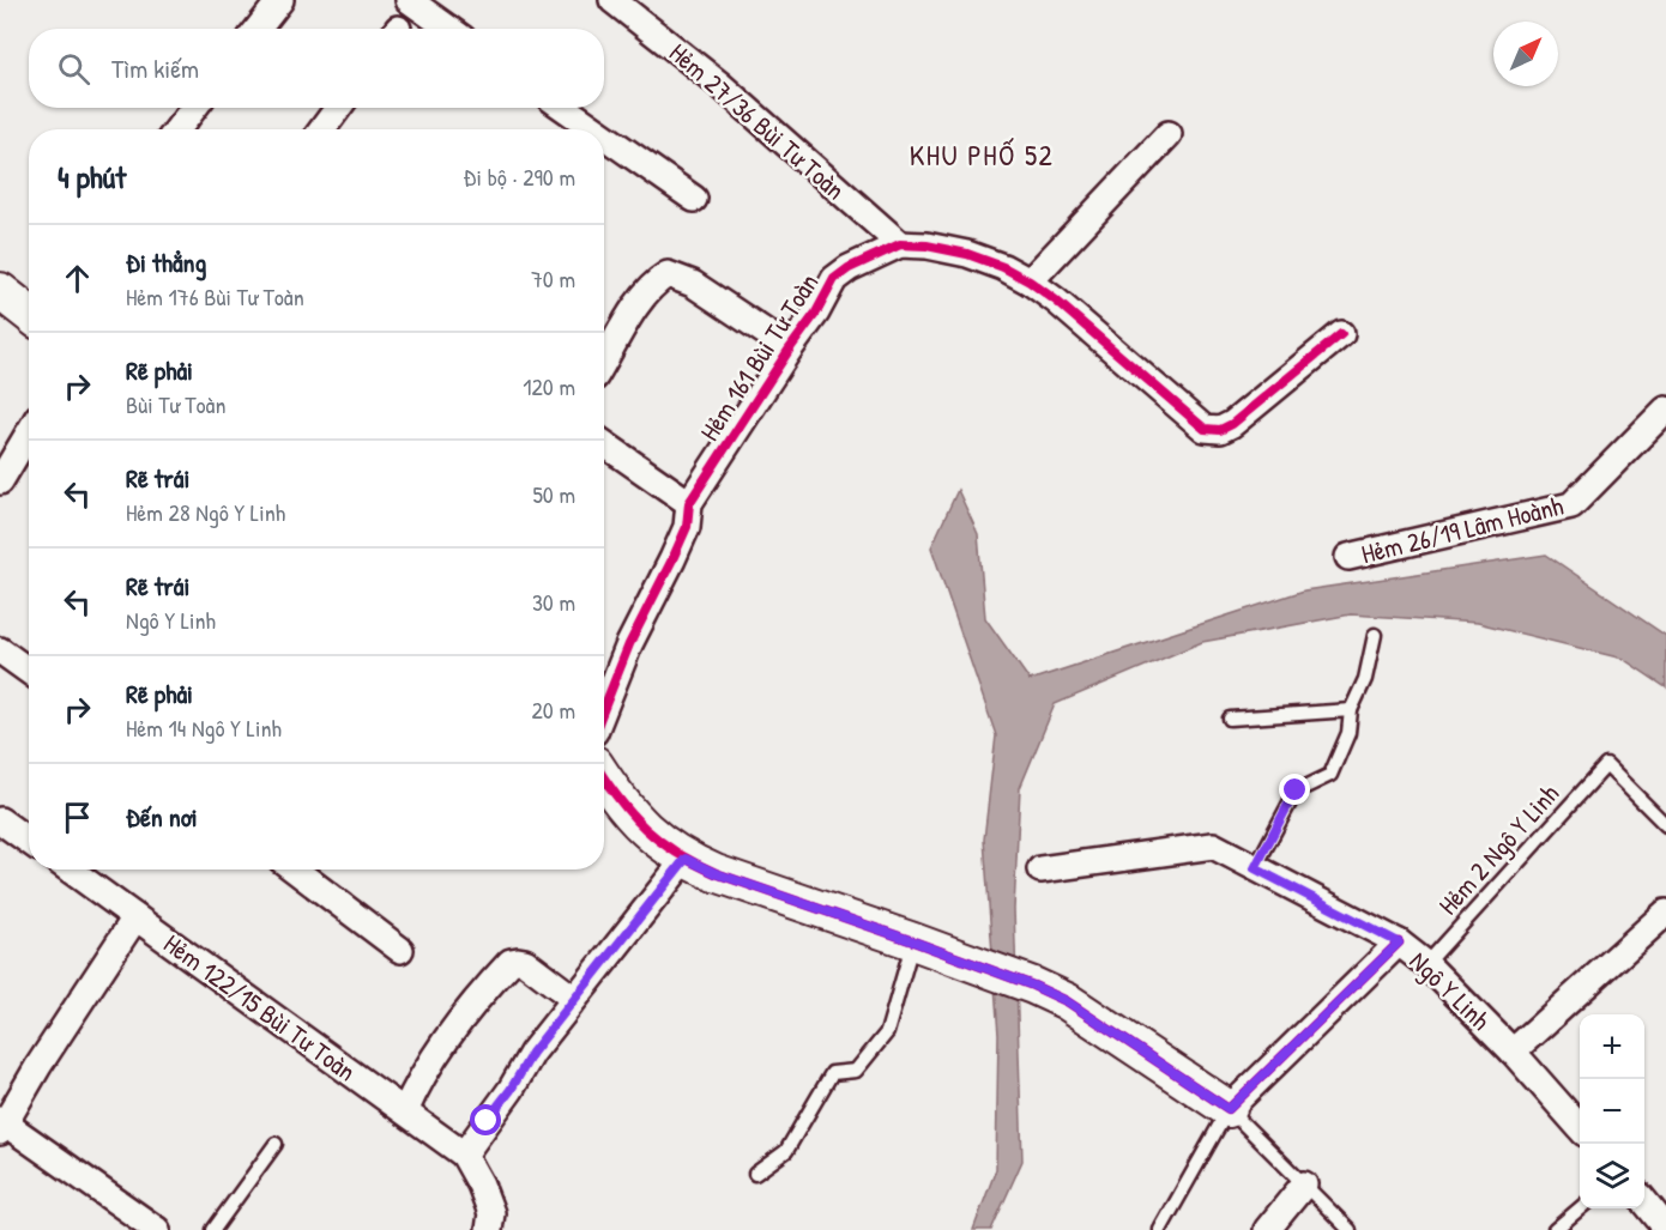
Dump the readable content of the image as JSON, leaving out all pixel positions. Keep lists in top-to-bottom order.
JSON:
{
  "streets": {
    "street": [
      "Hẻm 27/36 Bùi Tư Toàn",
      "Hẻm 161 Bùi Tư Toàn",
      "Hẻm 26/19 Lâm Hoành",
      "Ngô Y Linh",
      "Hẻm 122/15 Bùi Tư Toàn"
    ],
    "lane": ["Hẻm 2 Ngô Y Linh"]
  },
  "crossings": [
    ["Hẻm 27/36 Bùi Tư Toàn", "Hẻm 161 Bùi Tư Toàn"],
    ["Hẻm 2 Ngô Y Linh", "Ngô Y Linh"]
  ],
  "districts": ["KHU PHỐ 52"],
  "north": "top right",
  "page": {
    "search": "Tìm kiếm",
    "heading": ["4 phút", "Đi bộ · 290 m"],
    "list": [
      ["Đi thẳng", "Hẻm 176 Bùi Tư Toàn", "70 m"],
      ["Rẽ phải", "Bùi Tư Toàn", "120 m"],
      ["Rẽ trái", "Hẻm 28 Ngô Y Linh", "50 m"],
      ["Rẽ trái", "Ngô Y Linh", "30 m"],
      ["Rẽ phải", "Hẻm 14 Ngô Y Linh", "20 m"],
      "Đến nơi"
    ],
    "map_buttons": ["+", "−"]
  }
}
